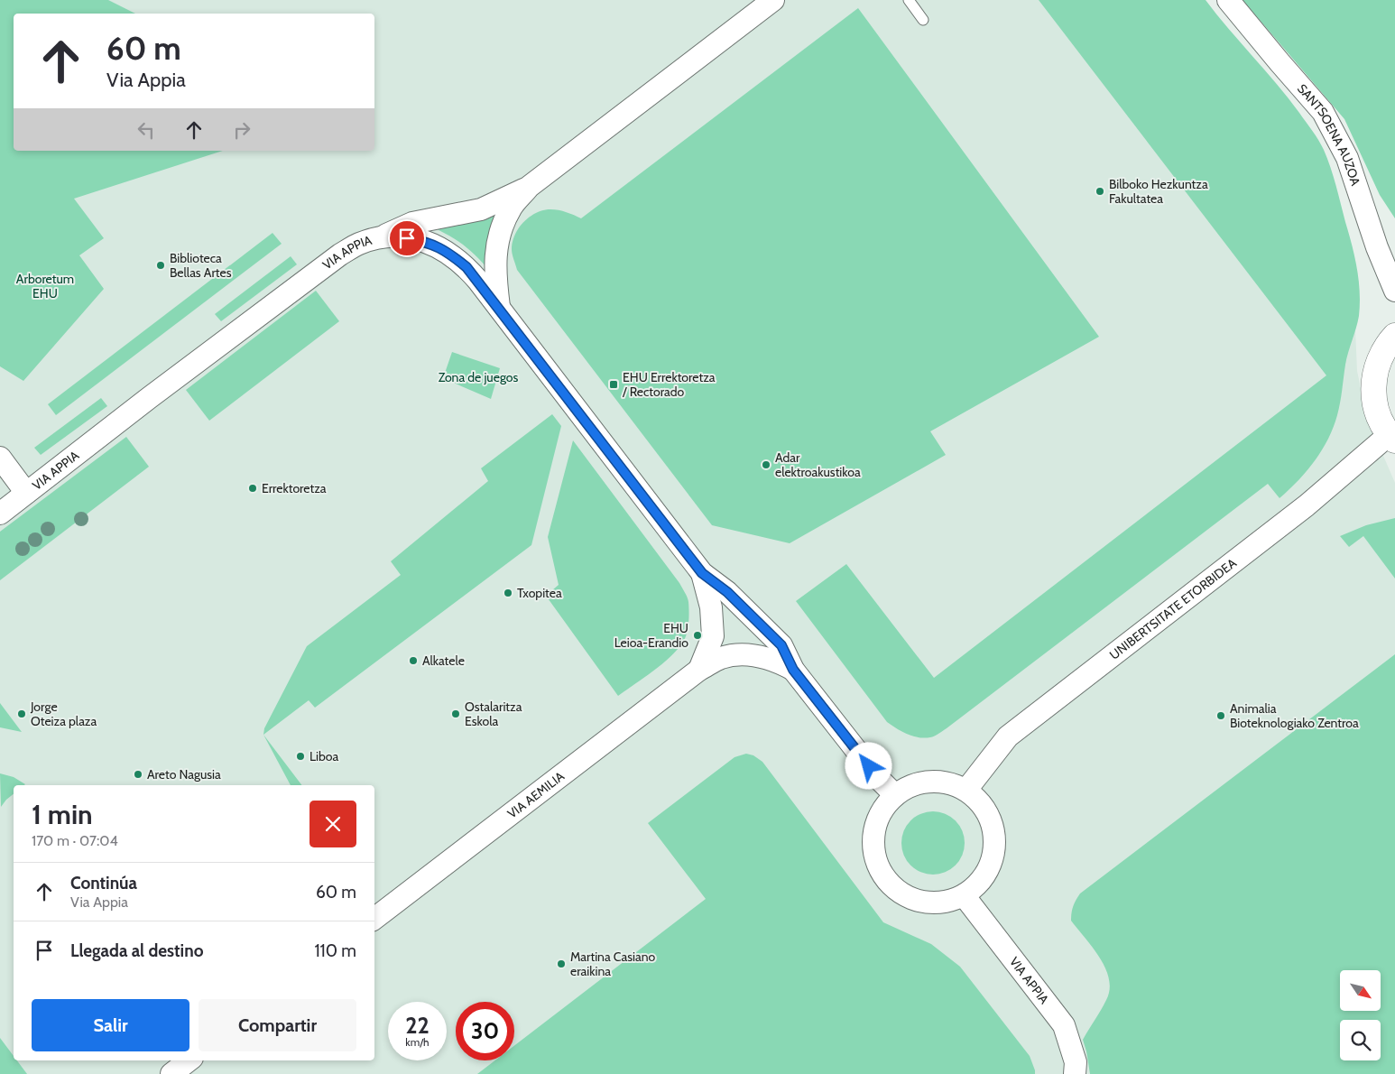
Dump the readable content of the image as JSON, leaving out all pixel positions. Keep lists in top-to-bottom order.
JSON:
{
  "streets": {
    "street": [
      "SANTSOENA AUZOA",
      "VIA APPIA",
      "UNIBERTSITATE ETORBIDEA",
      "VIA AEMILIA"
    ]
  },
  "crossings": [
    ["VIA APPIA", "UNIBERTSITATE ETORBIDEA"]
  ],
  "parks": ["Arboretum EHU", "Zona de juegos"],
  "places": {
    "other": [
      "Bilboko Hezkuntza Fakultatea",
      "Biblioteca Bellas Artes",
      "Adar elektroakustikoa",
      "Errektoretza",
      "Txopitea",
      "EHU Leioa-Erandio",
      "Alkatele",
      "Jorge Oteiza plaza",
      "Ostalaritza Eskola",
      "Animalia Bioteknologiako Zentroa",
      "Liboa",
      "Areto Nagusia",
      "Martina Casiano eraikina"
    ],
    "transit": ["EHU Errektoretza / Rectorado"]
  },
  "north": "bottom right",
  "page": {
    "turn": ["60 m", "Via Appia"],
    "heading": ["1 min", "170 m · 07:04"],
    "list": [
      {
        "name": "Continúa",
        "note": "Via Appia",
        "value": "60 m"
      },
      {
        "name": "Llegada al destino",
        "value": "110 m"
      }
    ],
    "buttons": ["Salir", "Compartir"],
    "speed": "22 km/h",
    "limit": "30"
  }
}
